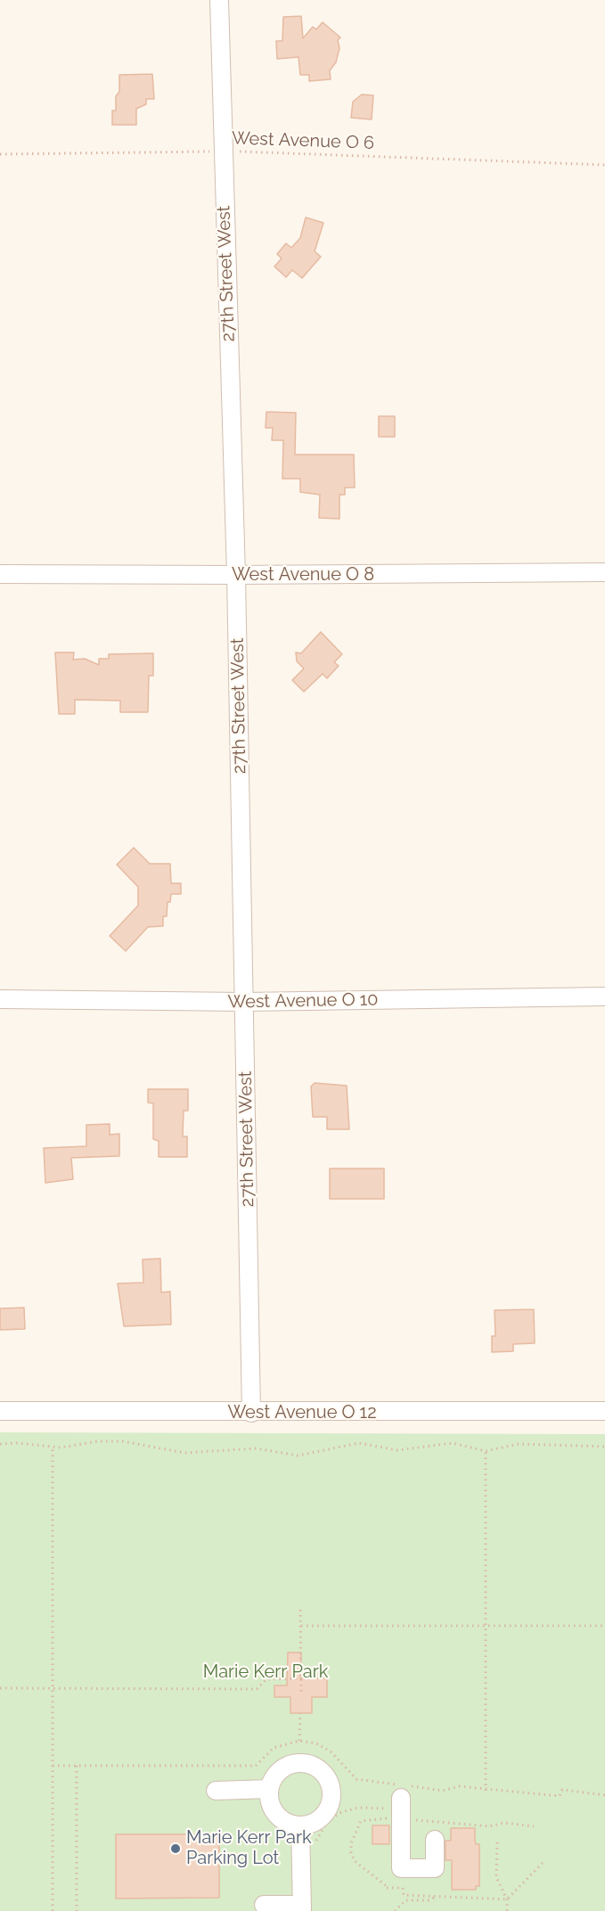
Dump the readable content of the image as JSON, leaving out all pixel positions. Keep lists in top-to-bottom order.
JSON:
{
  "streets": {
    "street": [
      "27th Street West",
      "West Avenue O 8",
      "West Avenue O 10",
      "West Avenue O 12"
    ],
    "path": ["West Avenue O 6"]
  },
  "crossings": [
    ["West Avenue O 6", "27th Street West"],
    ["27th Street West", "West Avenue O 8"],
    ["27th Street West", "West Avenue O 10"],
    ["27th Street West", "West Avenue O 12"]
  ],
  "parks": ["Marie Kerr Park"],
  "places": ["Marie Kerr Park Parking Lot"]
}
